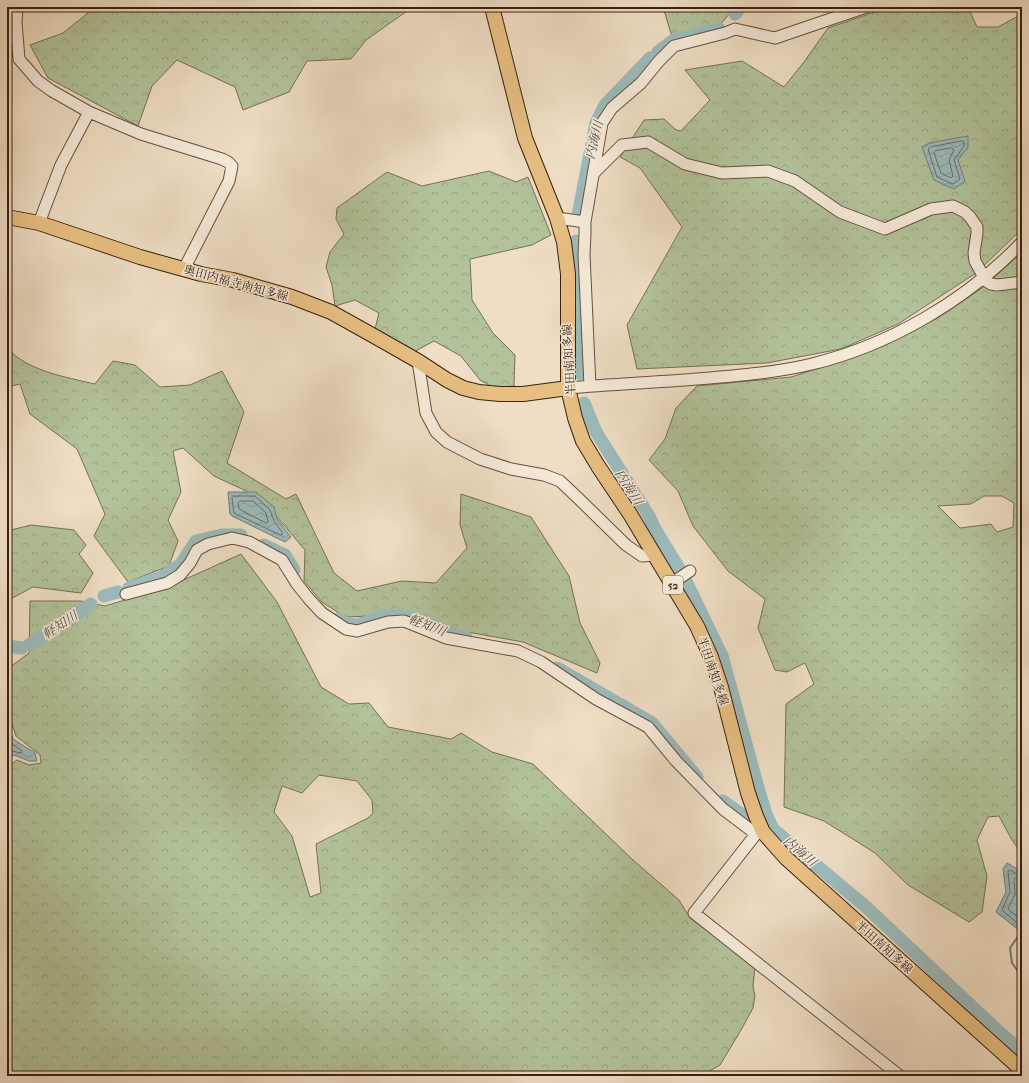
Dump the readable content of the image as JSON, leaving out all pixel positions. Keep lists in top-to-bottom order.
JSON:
{
  "streets": {
    "main road": ["奥田内福寺南知多線", "半田南知多線", "52"]
  },
  "crossings": [
    ["奥田内福寺南知多線", "半田南知多線"]
  ],
  "water": ["内海川", "軽知川"]
}
